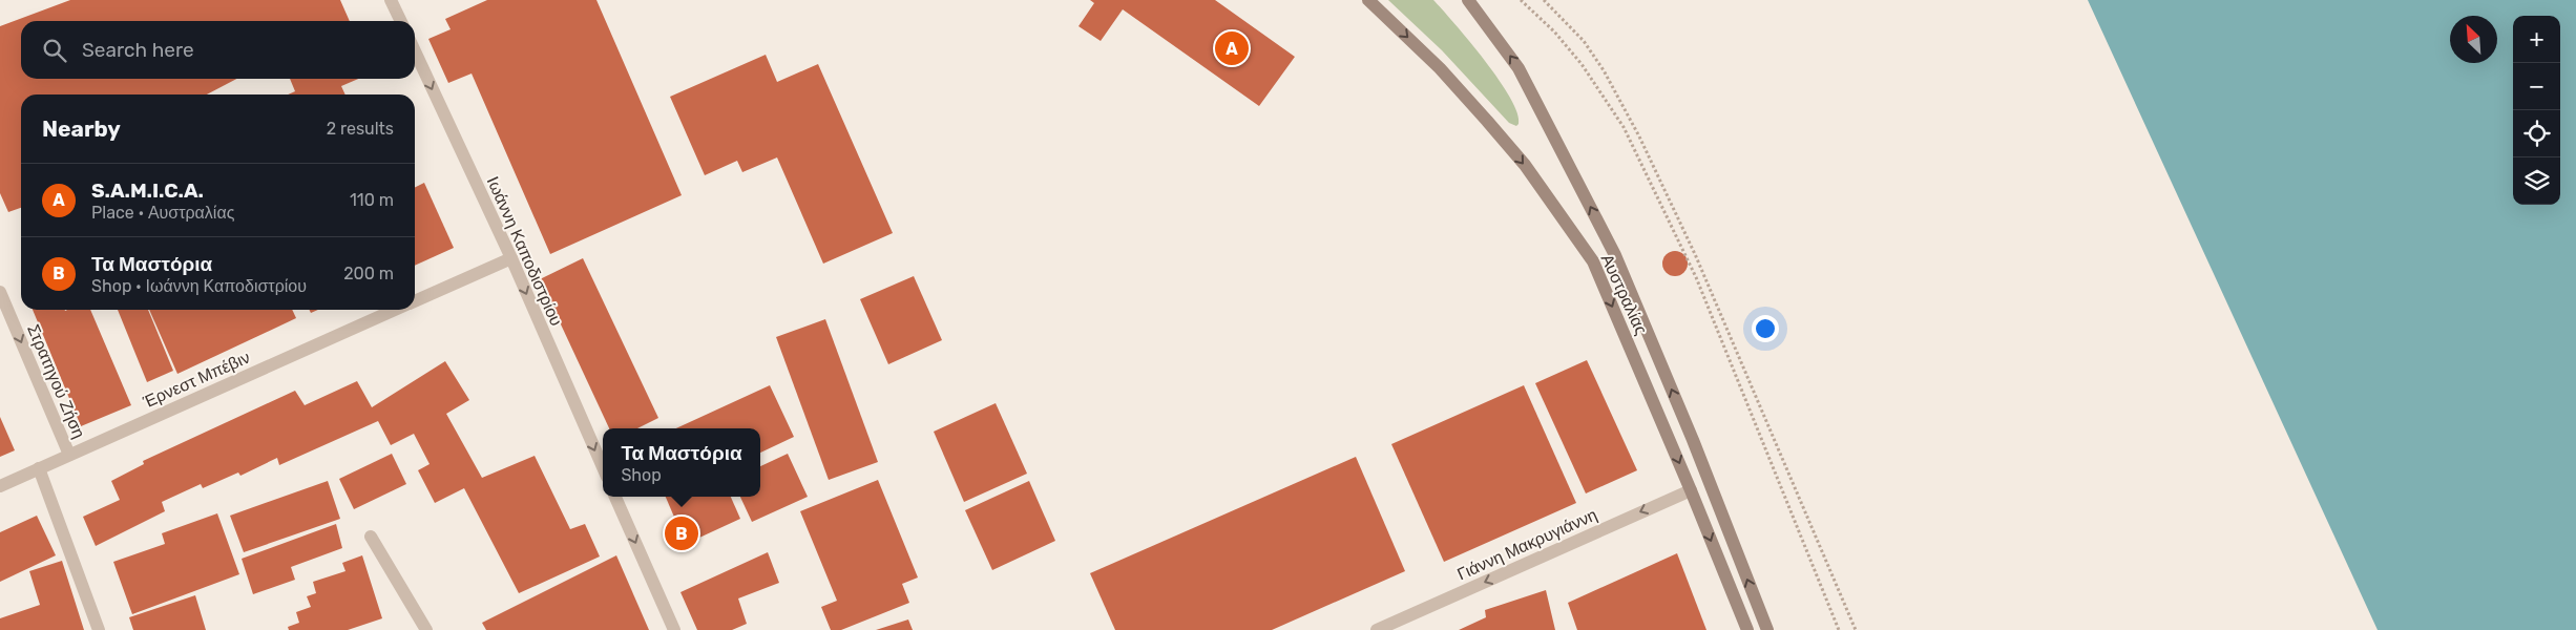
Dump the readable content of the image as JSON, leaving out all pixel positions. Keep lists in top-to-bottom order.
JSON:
{
  "streets": {
    "main road": ["Αυστραλίας"],
    "street": [
      "Ιωάννη Καποδιστρίου",
      "Έρνεστ Μπέβιν",
      "Στρατηγού Ζήση",
      "Γιάννη Μακρυγιάννη"
    ]
  },
  "crossings": [
    ["Ιωάννη Καποδιστρίου", "Έρνεστ Μπέβιν"],
    ["Αυστραλίας", "Γιάννη Μακρυγιάννη"],
    ["Έρνεστ Μπέβιν", "Στρατηγού Ζήση"]
  ],
  "one_way": ["Ιωάννη Καποδιστρίου", "Στρατηγού Ζήση", "Γιάννη Μακρυγιάννη"],
  "north": "top left",
  "page": {
    "map_buttons": ["+", "−"],
    "search": "Search here",
    "pins": ["A", "B"],
    "heading": ["Nearby", "2 results"],
    "list": [
      {
        "mark": "A",
        "name": "S.A.M.I.C.A.",
        "note": "Place · Αυστραλίας",
        "value": "110 m"
      },
      {
        "mark": "B",
        "name": "Τα Μαστόρια",
        "note": "Shop · Ιωάννη Καποδιστρίου",
        "value": "200 m"
      }
    ],
    "popup": ["Τα Μαστόρια", "Shop"]
  }
}
